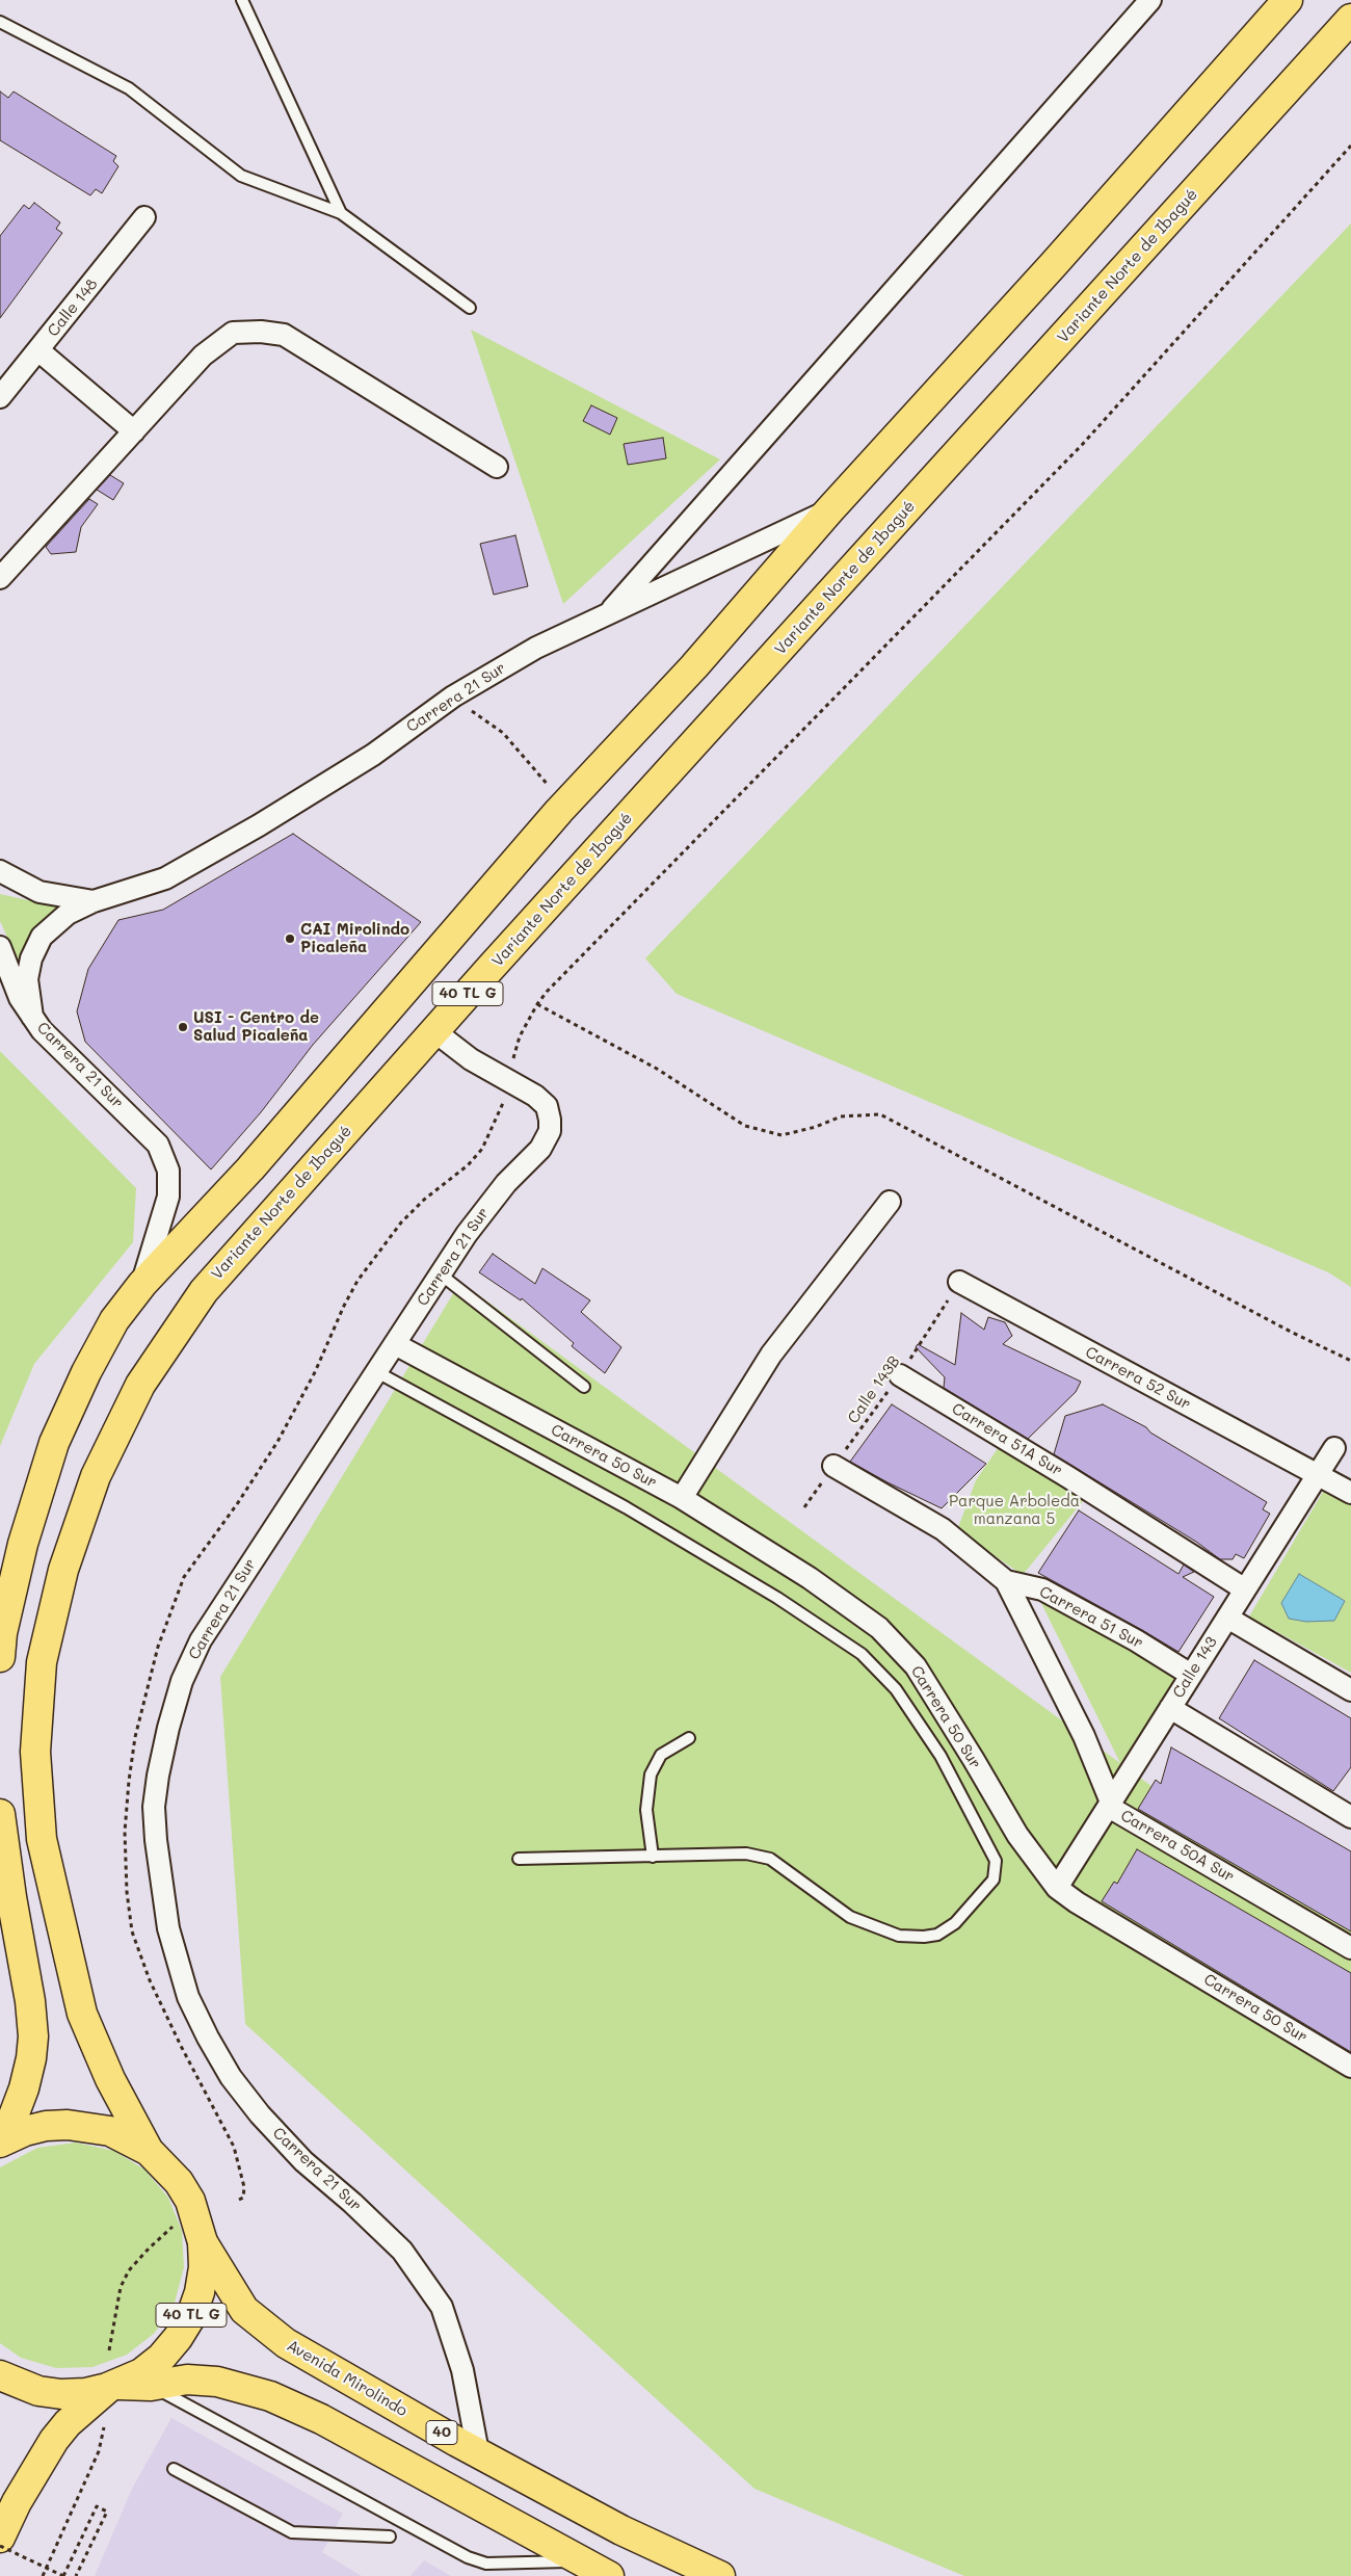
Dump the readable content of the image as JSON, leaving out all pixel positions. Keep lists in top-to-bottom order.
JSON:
{
  "streets": {
    "main road": [
      "Variante Norte de Ibagué",
      "40 TL G",
      "Avenida Mirolindo",
      "40"
    ],
    "street": [
      "Calle 148",
      "Carrera 21 Sur",
      "Carrera 52 Sur",
      "Carrera 51A Sur",
      "Carrera 50 Sur",
      "Carrera 51 Sur",
      "Calle 143",
      "Carrera 50A Sur"
    ],
    "path": ["Calle 143B"]
  },
  "crossings": [
    ["Variante Norte de Ibagué", "Carrera 21 Sur"],
    ["Variante Norte de Ibagué", "40 TL G"],
    ["Carrera 21 Sur", "40 TL G"],
    ["Carrera 21 Sur", "Carrera 50 Sur"],
    ["Carrera 21 Sur", "Avenida Mirolindo"],
    ["40 TL G", "Avenida Mirolindo"],
    ["Carrera 52 Sur", "Calle 143B"],
    ["Carrera 52 Sur", "Calle 143"],
    ["Calle 143B", "Carrera 51A Sur"],
    ["Calle 143B", "Carrera 51 Sur"],
    ["Carrera 51A Sur", "Calle 143"],
    ["Carrera 50 Sur", "Calle 143"],
    ["Carrera 51 Sur", "Calle 143"],
    ["Carrera 51 Sur", "Carrera 50A Sur"],
    ["Calle 143", "Carrera 50A Sur"]
  ],
  "parks": ["Parque Arboleda manzana 5"],
  "places": ["CAI Mirolindo Picaleña", "USI - Centro de Salud Picaleña"]
}
